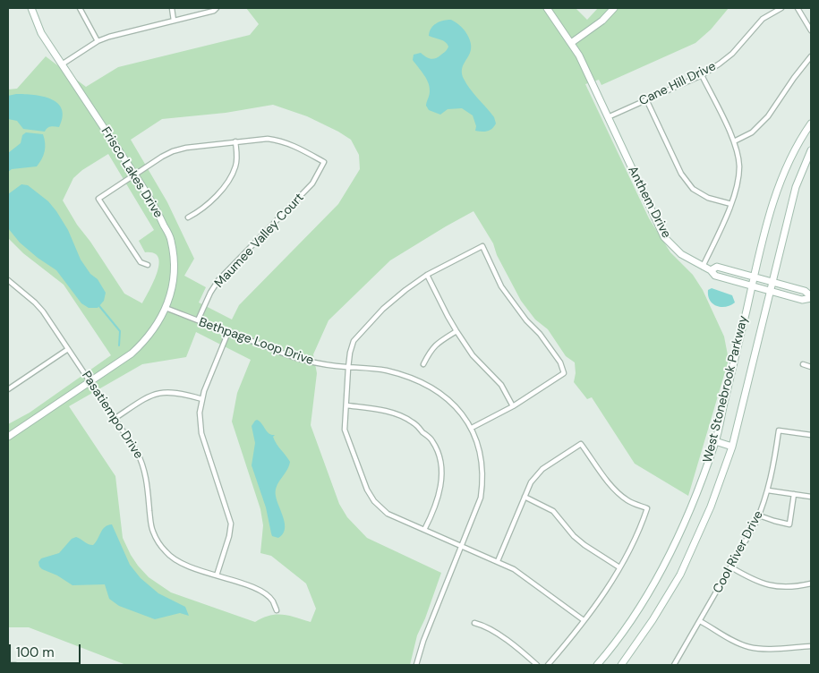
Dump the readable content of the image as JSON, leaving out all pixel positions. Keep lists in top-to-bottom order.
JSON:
{
  "streets": {
    "street": [
      "Cane Hill Drive",
      "Frisco Lakes Drive",
      "Anthem Drive",
      "Maumee Valley Court",
      "Bethpage Loop Drive",
      "West Stonebrook Parkway",
      "Pasatiempo Drive",
      "Cool River Drive"
    ]
  },
  "crossings": [
    ["Cane Hill Drive", "Anthem Drive"],
    ["Frisco Lakes Drive", "Bethpage Loop Drive"],
    ["Frisco Lakes Drive", "Pasatiempo Drive"],
    ["Anthem Drive", "West Stonebrook Parkway"],
    ["Maumee Valley Court", "Bethpage Loop Drive"]
  ],
  "scale_bar": "100 m"
}
